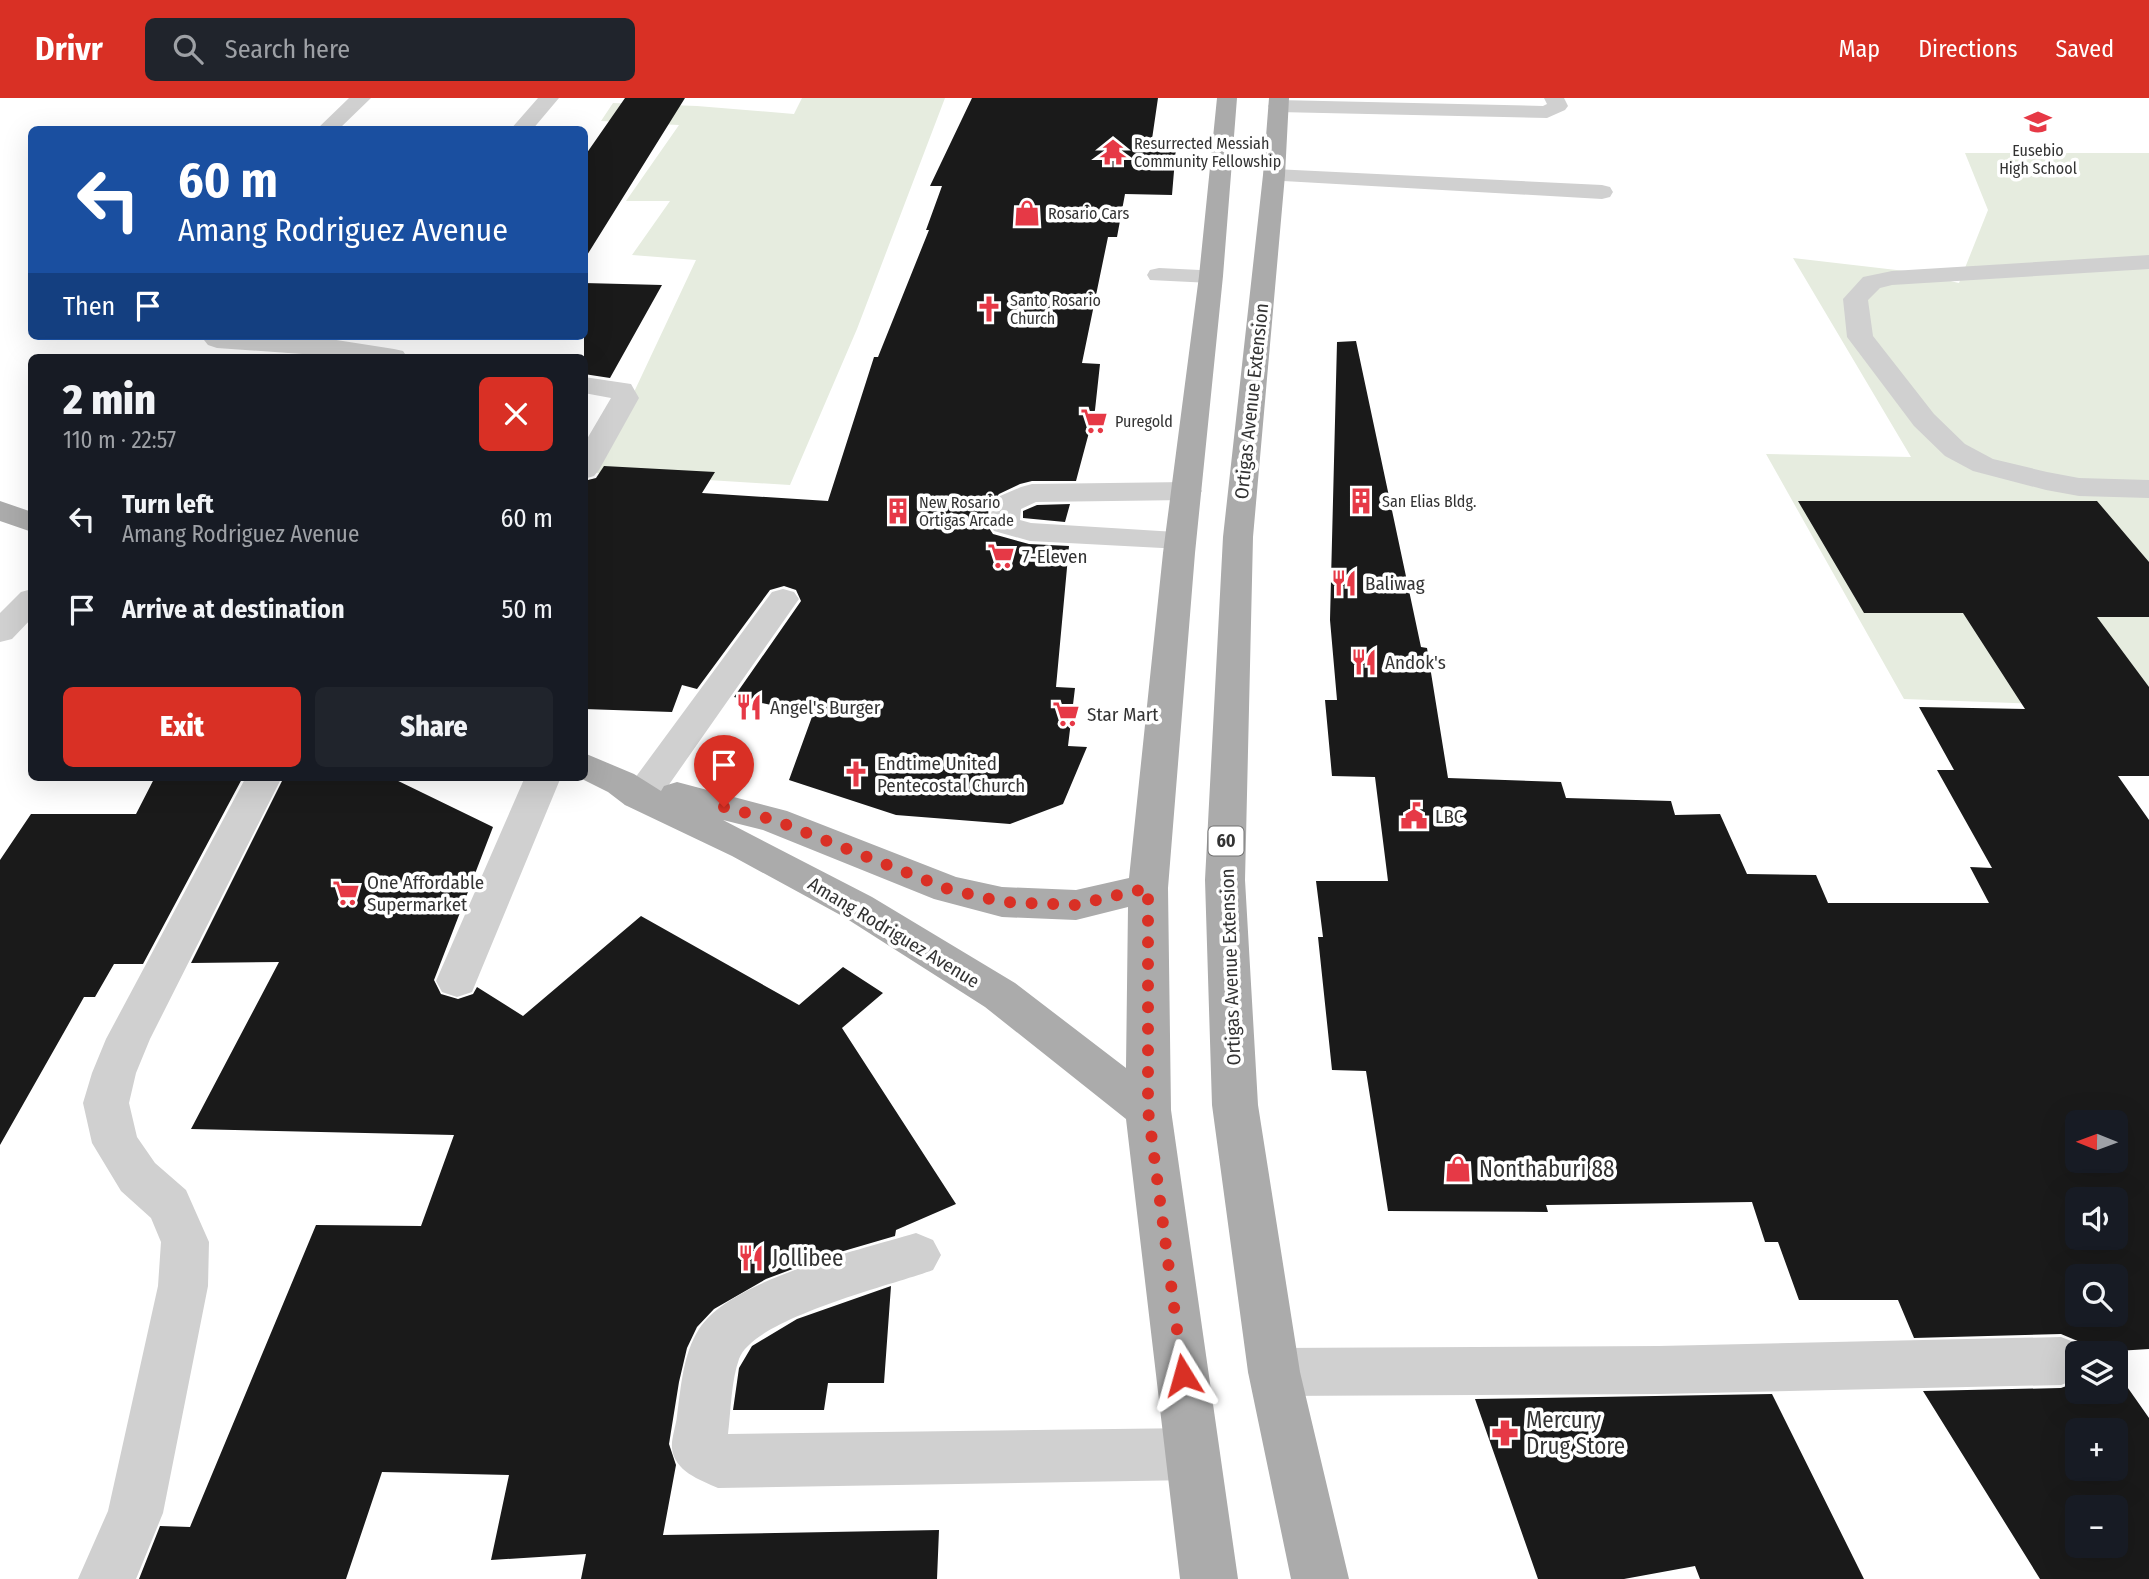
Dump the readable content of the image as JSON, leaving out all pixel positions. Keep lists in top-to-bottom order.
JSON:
{
  "streets": {
    "main road": ["Ortigas Avenue Extension", "60", "Amang Rodriguez Avenue"]
  },
  "places": {
    "school or university": ["Eusebio High School"],
    "temple": ["Resurrected Messiah Community Fellowship"],
    "shop": ["Rosario Cars", "Nonthaburi 88"],
    "church": ["Santo Rosario Church", "Endtime United Pentecostal Church"],
    "supermarket": [
      "Puregold",
      "7-Eleven",
      "Star Mart",
      "One Affordable Supermarket"
    ],
    "building": ["San Elias Bldg.", "New Rosario Ortigas Arcade"],
    "restaurant": [
      "Baliwag",
      "Andok's",
      "Angel's Burger",
      "Jollibee"
    ],
    "public building": ["LBC"],
    "pharmacy": ["Mercury Drug Store"]
  },
  "north": "left",
  "page": {
    "header": "Drivr",
    "search": "Search here",
    "nav": ["Map", "Directions", "Saved"],
    "turn": ["60 m", "Amang Rodriguez Avenue"],
    "then": "Then",
    "heading": ["2 min", "110 m · 22:57"],
    "list": [
      {
        "name": "Turn left",
        "note": "Amang Rodriguez Avenue",
        "value": "60 m"
      },
      {
        "name": "Arrive at destination",
        "value": "50 m"
      }
    ],
    "buttons": ["Exit", "Share"],
    "map_buttons": ["+", "−"]
  }
}
